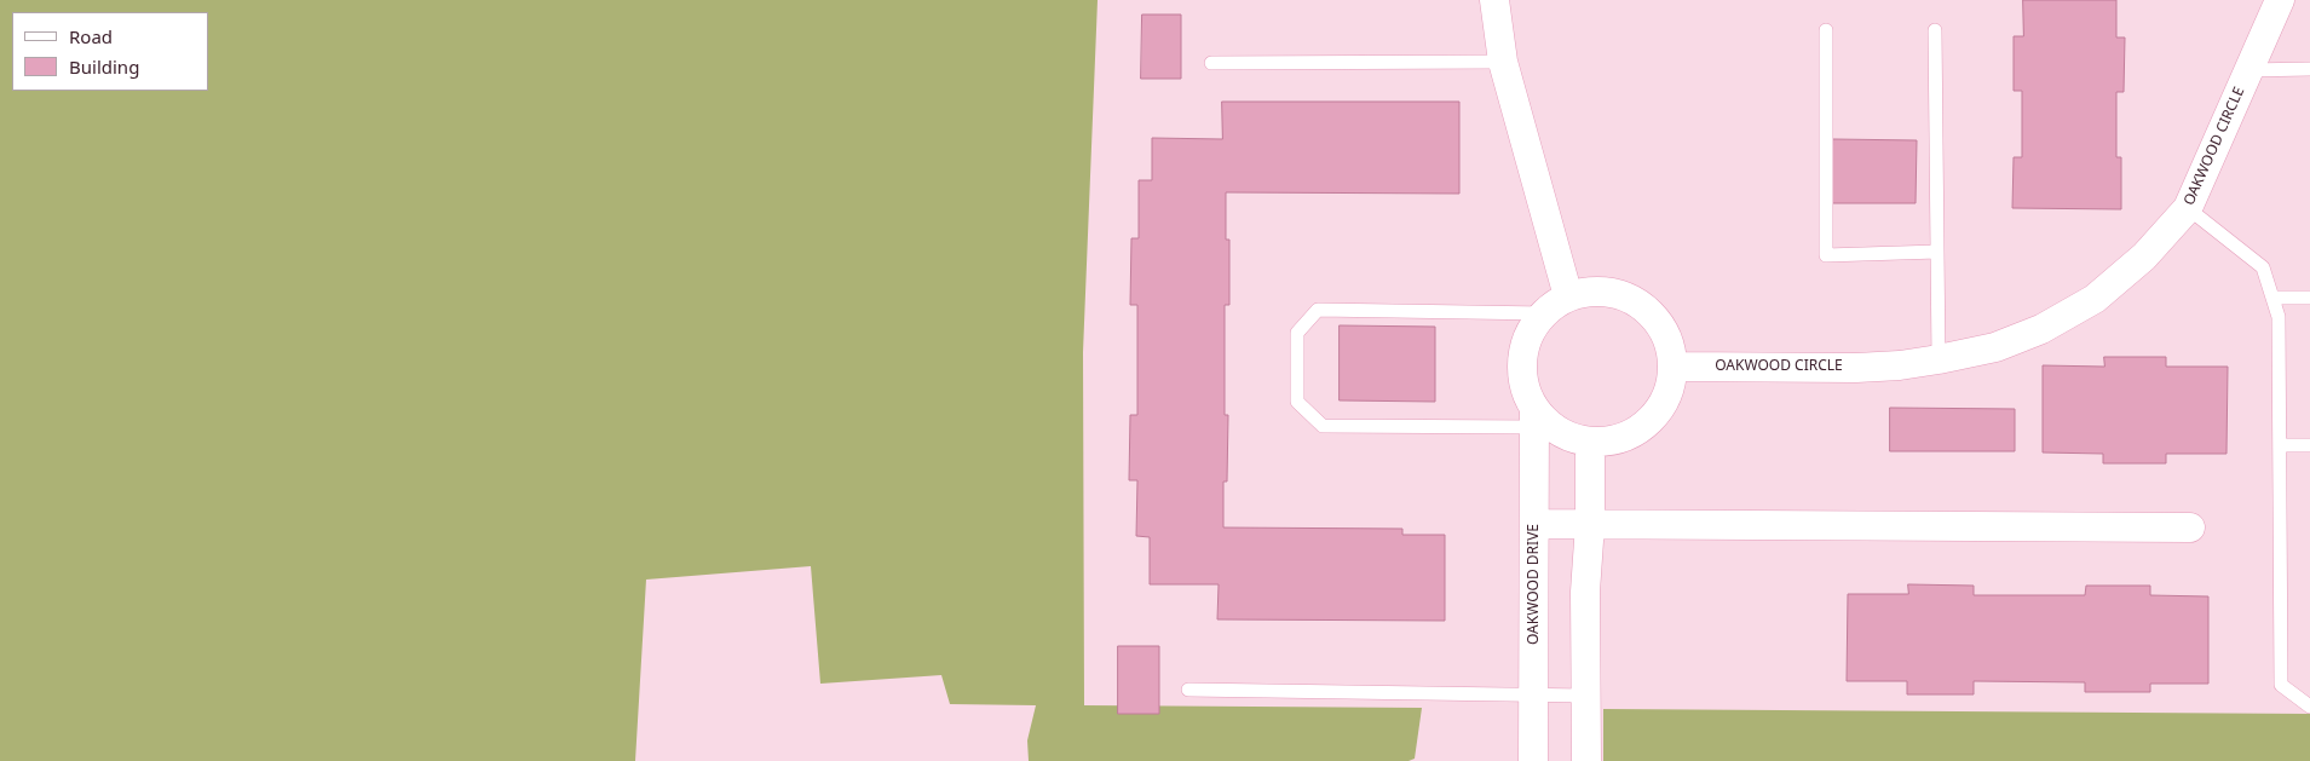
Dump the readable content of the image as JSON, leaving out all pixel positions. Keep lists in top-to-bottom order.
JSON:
{
  "streets": {
    "street": ["OAKWOOD CIRCLE", "OAKWOOD DRIVE"]
  },
  "crossings": [
    ["OAKWOOD CIRCLE", "OAKWOOD DRIVE"]
  ],
  "legend": ["Road", "Building"]
}
